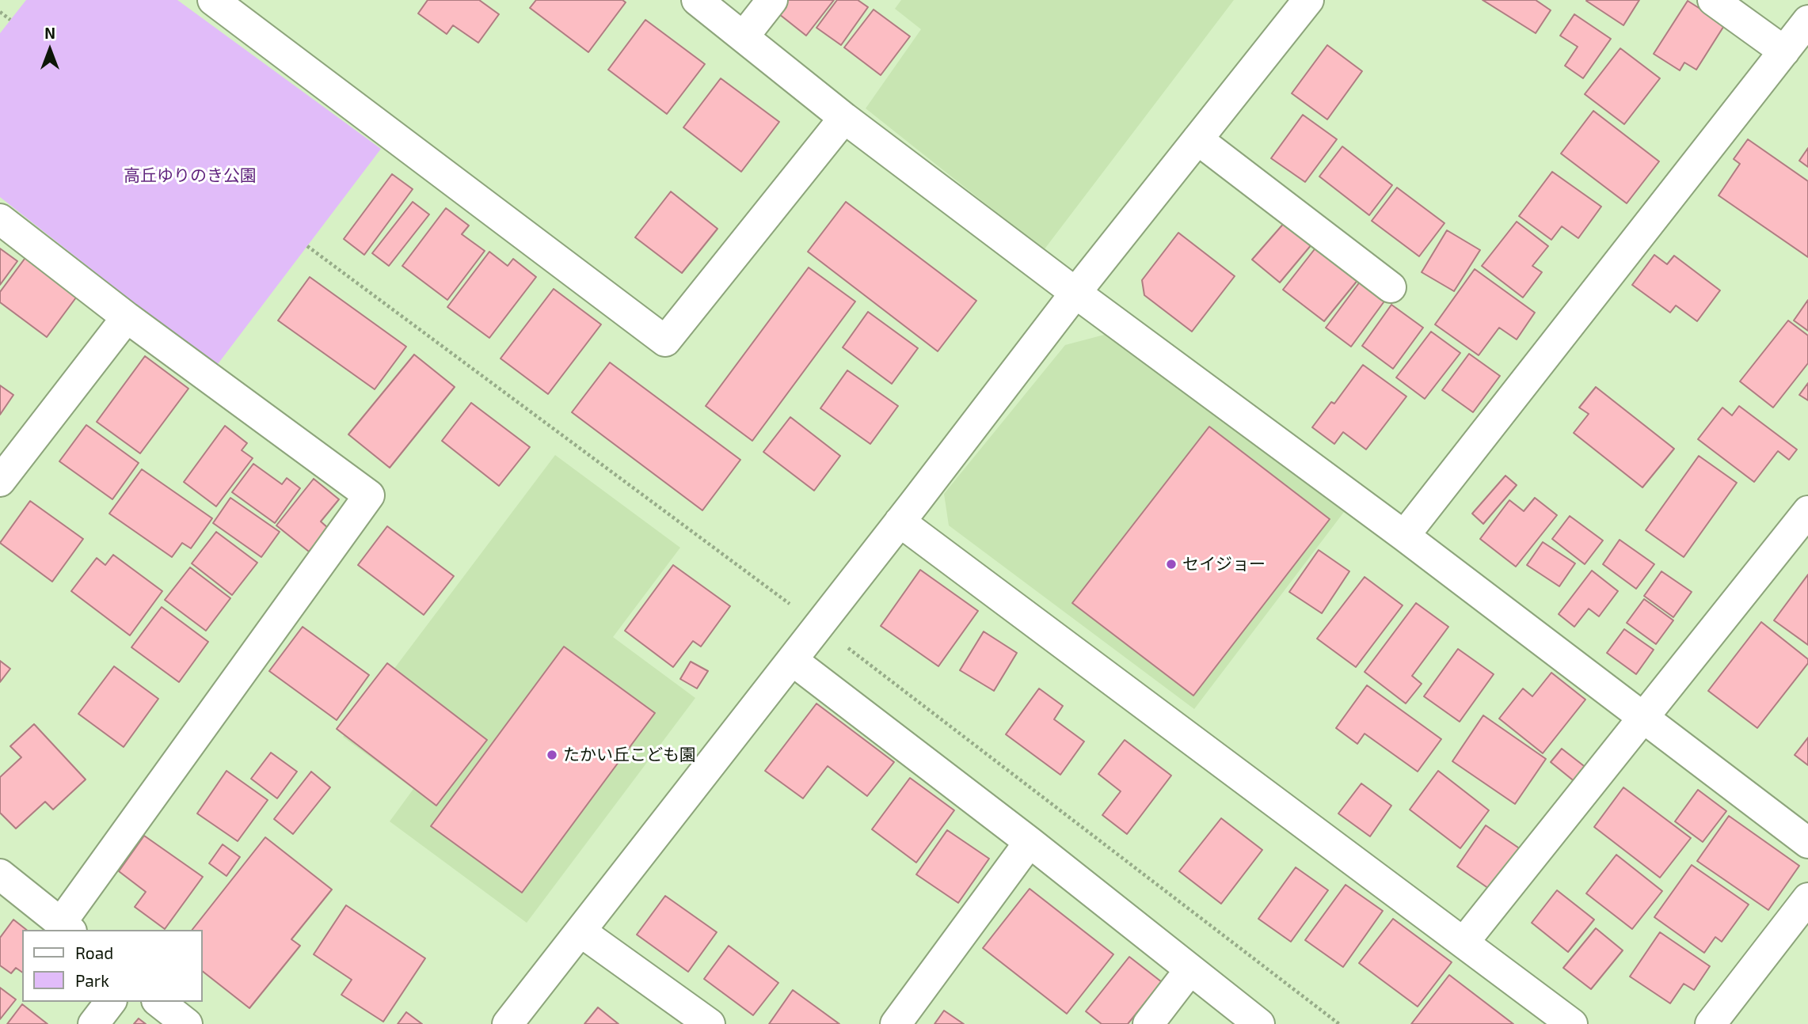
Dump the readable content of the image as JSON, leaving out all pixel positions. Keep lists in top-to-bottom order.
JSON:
{
  "parks": ["高丘ゆりのき公園"],
  "places": ["セイジョー", "たかい丘こども園"],
  "legend": ["Road", "Park"],
  "north": "top"
}
